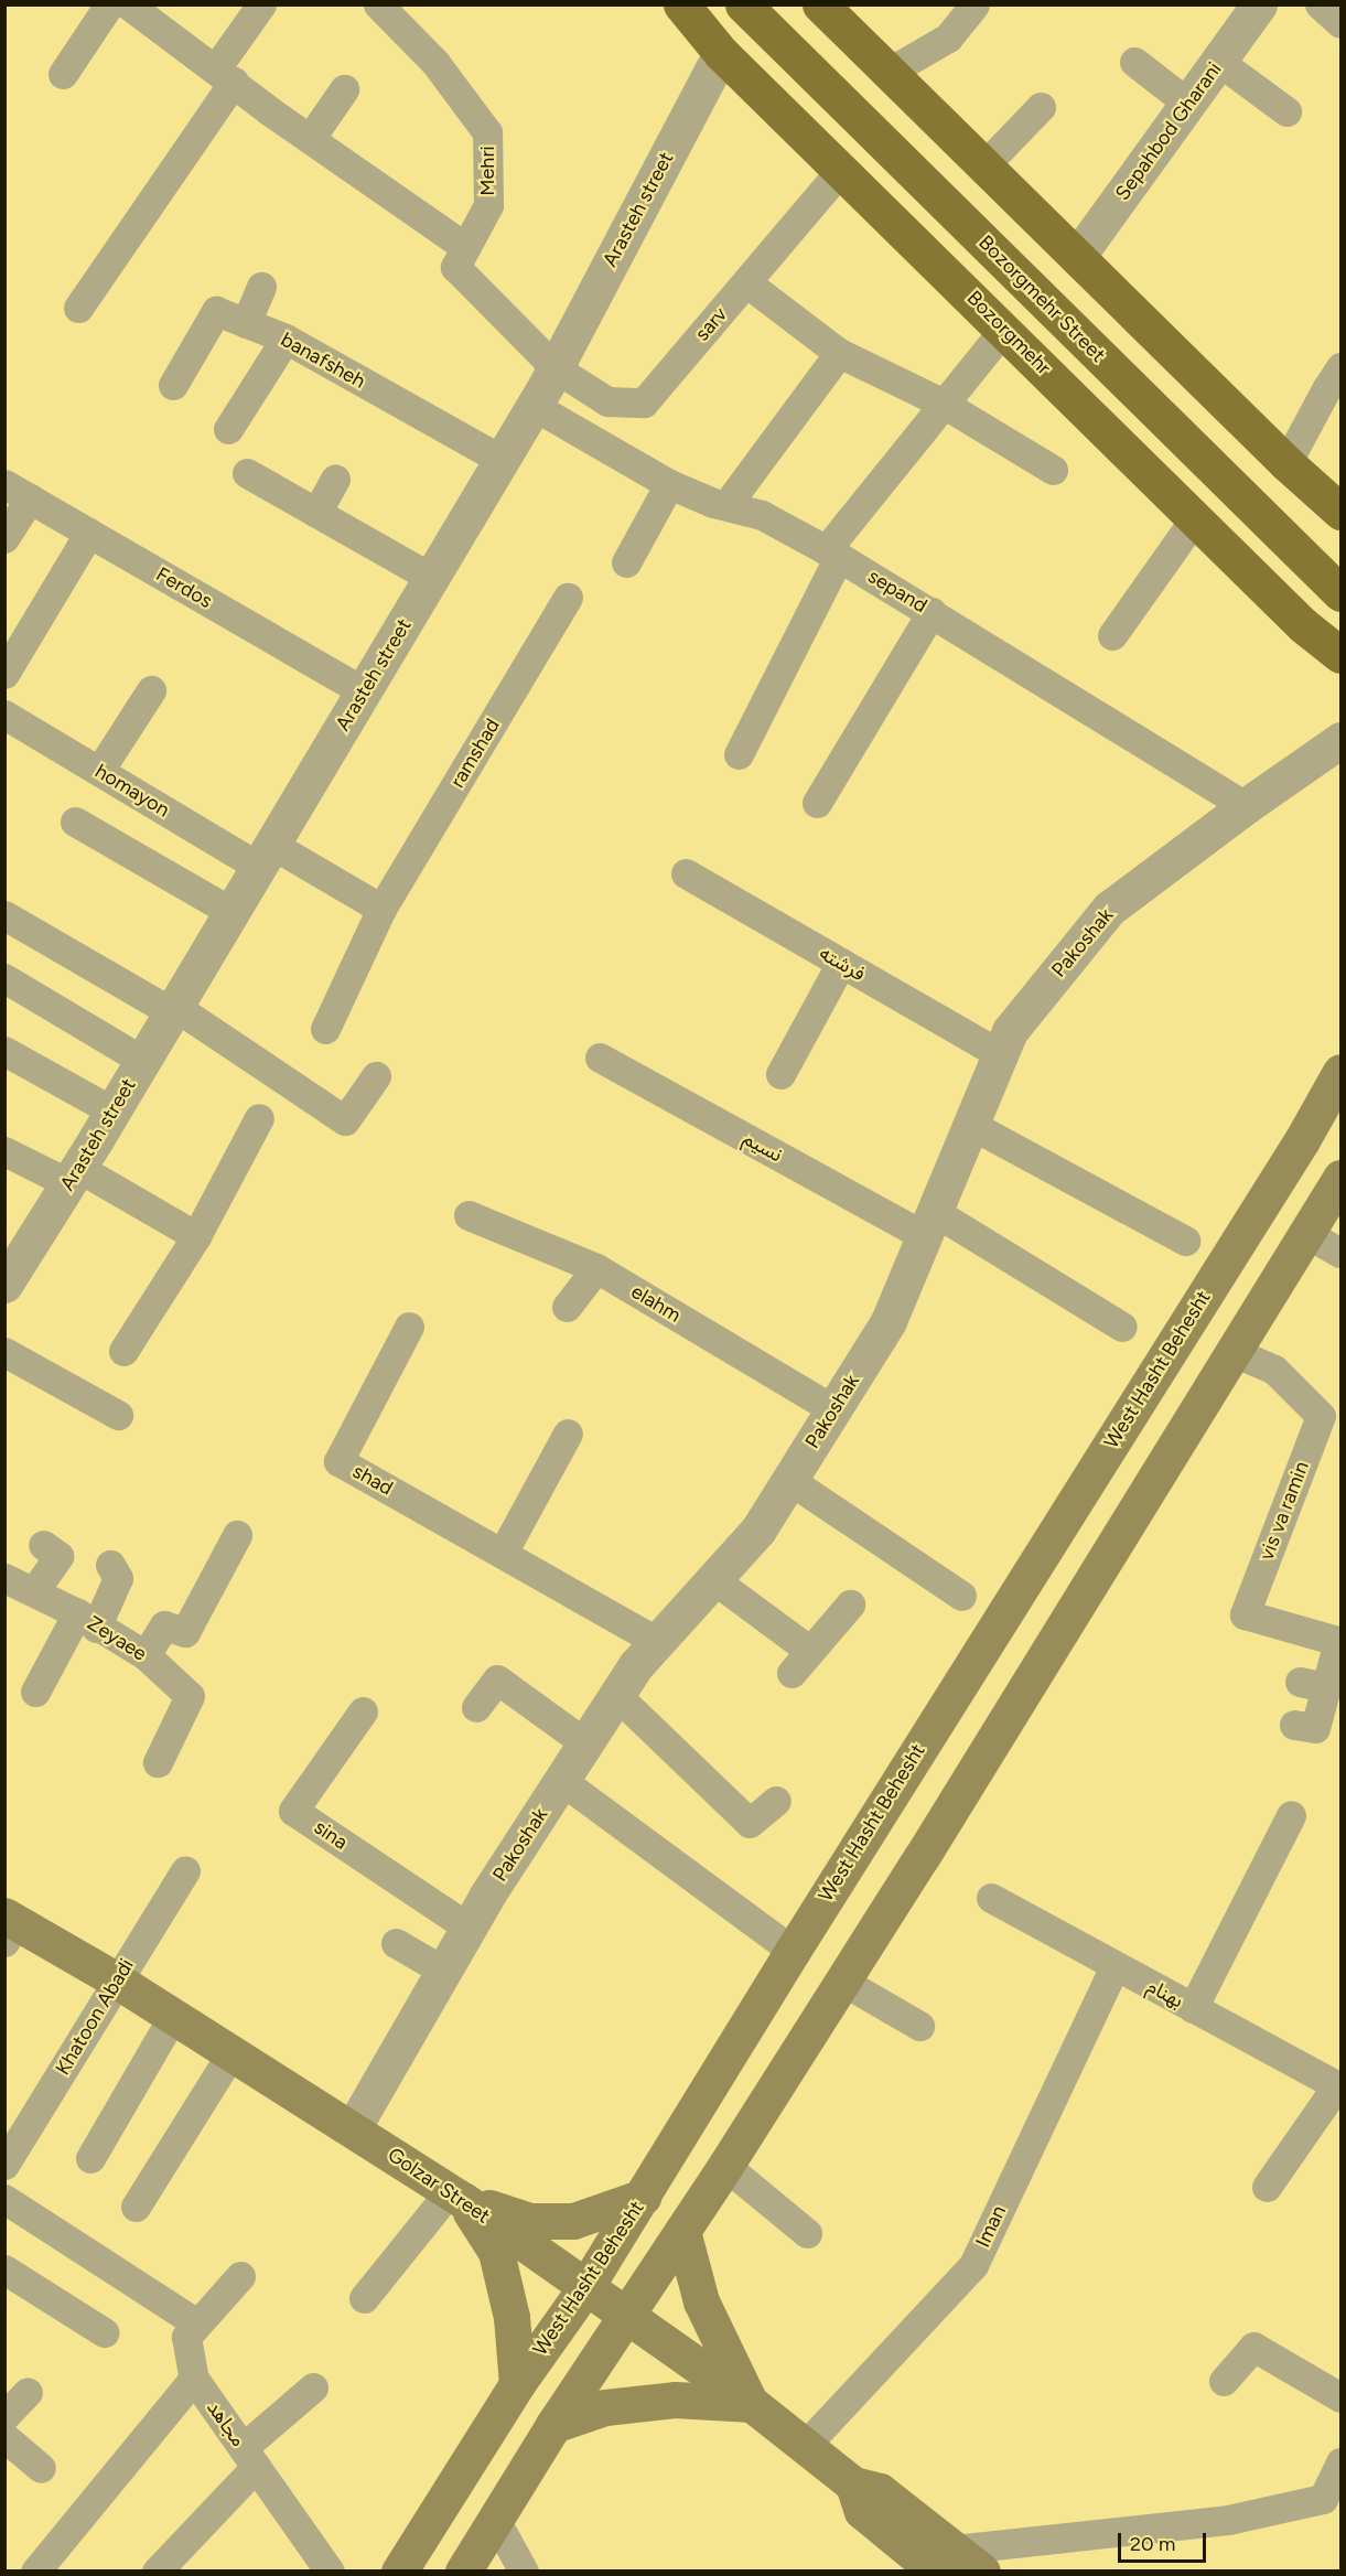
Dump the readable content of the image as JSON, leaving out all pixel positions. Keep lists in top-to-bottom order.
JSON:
{
  "streets": {
    "main road": [
      "Bozorgmehr Street",
      "Bozorgmehr",
      "West Hasht Behesht",
      "Golzar Street"
    ],
    "street": [
      "Sepahbod Gharani",
      "Mehri",
      "Arasteh street",
      "sarv",
      "banafsheh",
      "Ferdos",
      "sepand",
      "ramshad",
      "homayon",
      "Pakoshak",
      "فرشته",
      "نسیم",
      "elahm",
      "shad",
      "vis va ramin",
      "Zeyaee",
      "sina",
      "بهنام",
      "Khatoon Abadi",
      "Iman",
      "مجاهد"
    ]
  },
  "crossings": [
    ["Mehri", "Arasteh street"],
    ["Mehri", "sarv"],
    ["Arasteh street", "sarv"],
    ["Arasteh street", "Bozorgmehr"],
    ["Arasteh street", "banafsheh"],
    ["Arasteh street", "Ferdos"],
    ["Arasteh street", "sepand"],
    ["Arasteh street", "homayon"],
    ["sarv", "Bozorgmehr"],
    ["sepand", "Pakoshak"],
    ["Pakoshak", "فرشته"],
    ["Pakoshak", "نسیم"],
    ["Pakoshak", "elahm"],
    ["Pakoshak", "shad"],
    ["Pakoshak", "sina"],
    ["Pakoshak", "Golzar Street"],
    ["West Hasht Behesht", "Golzar Street"],
    ["بهنام", "Iman"],
    ["Khatoon Abadi", "Golzar Street"],
    ["Golzar Street", "Iman"]
  ],
  "scale_bar": "20 m"
}
